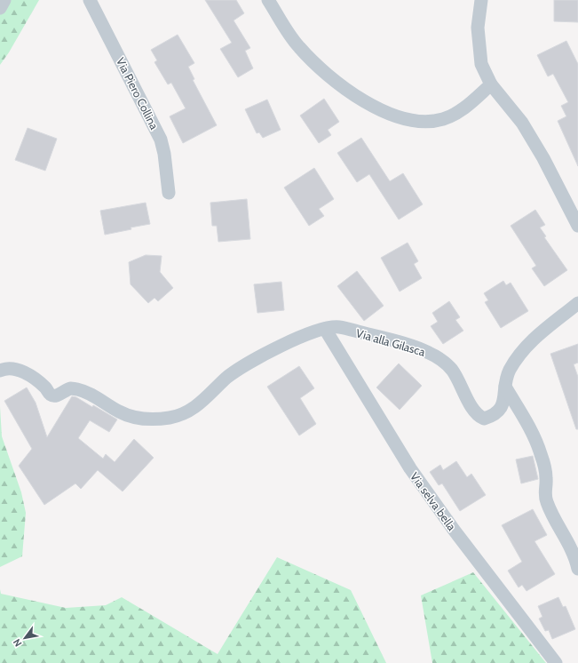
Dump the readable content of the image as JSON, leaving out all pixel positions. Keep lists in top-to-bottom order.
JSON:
{
  "streets": {
    "street": ["Via Piero Collina", "Via alla Gilasca", "Via selva bella"]
  },
  "crossings": [
    ["Via alla Gilasca", "Via selva bella"]
  ],
  "north": "bottom left"
}
